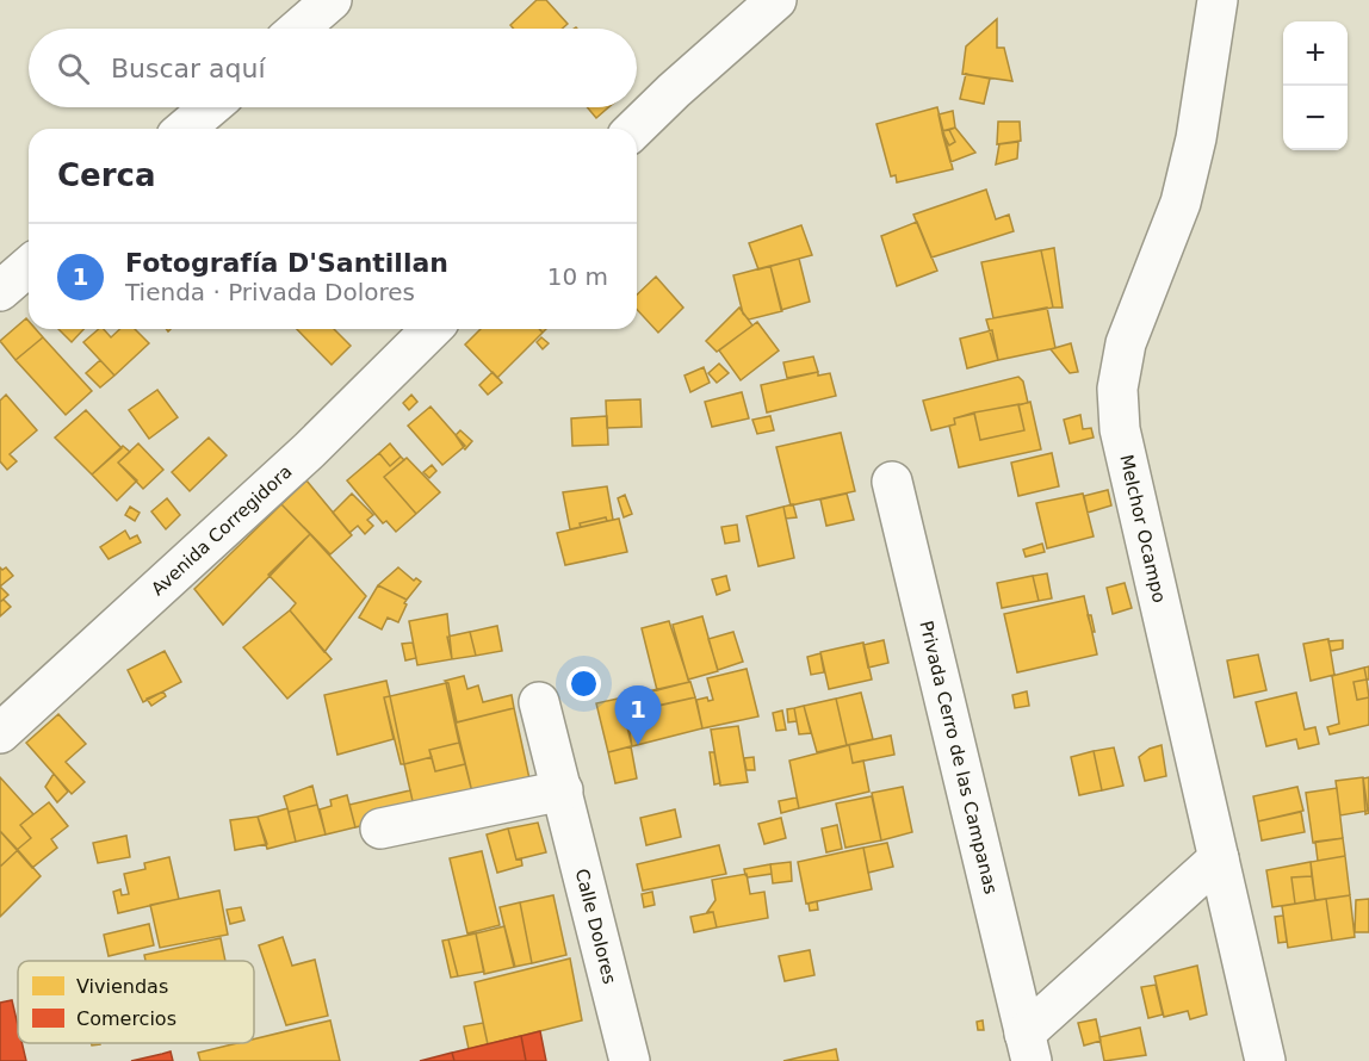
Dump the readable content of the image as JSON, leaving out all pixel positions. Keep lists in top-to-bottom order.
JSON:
{
  "streets": {
    "street": [
      "Melchor Ocampo",
      "Avenida Corregidora",
      "Privada Cerro de las Campanas",
      "Calle Dolores"
    ]
  },
  "legend": ["Viviendas", "Comercios"],
  "page": {
    "map_buttons": ["+", "−"],
    "search": "Buscar aquí",
    "heading": "Cerca",
    "list": [
      {
        "mark": "1",
        "name": "Fotografía D'Santillan",
        "note": "Tienda · Privada Dolores",
        "value": "10 m"
      }
    ],
    "pins": "1"
  }
}
